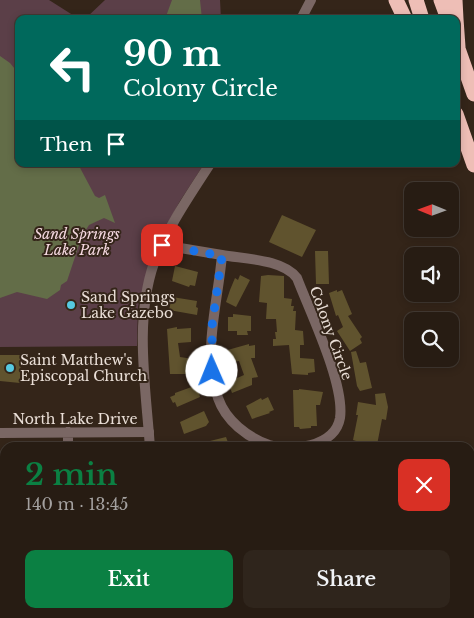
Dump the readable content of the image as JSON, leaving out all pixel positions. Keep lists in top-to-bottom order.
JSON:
{
  "streets": {
    "street": ["Colony Circle", "North Lake Drive"]
  },
  "parks": ["Sand Springs Lake Park"],
  "places": ["Sand Springs Lake Gazebo", "Saint Matthew's Episcopal Church"],
  "north": "left",
  "page": {
    "turn": ["90 m", "Colony Circle"],
    "then": "Then",
    "heading": ["2 min", "140 m · 13:45"],
    "buttons": ["Exit", "Share"]
  }
}
